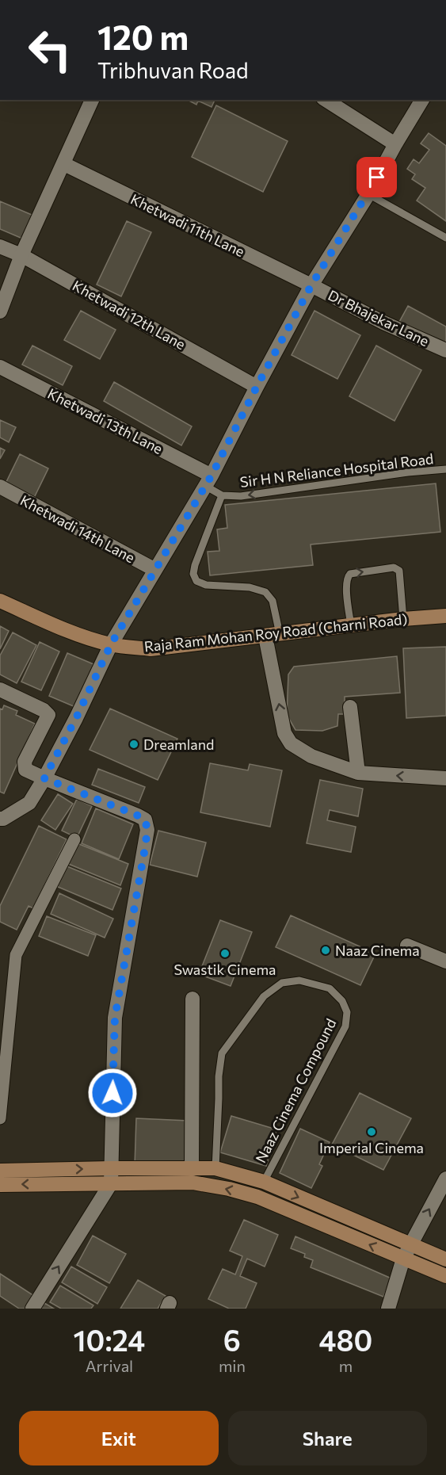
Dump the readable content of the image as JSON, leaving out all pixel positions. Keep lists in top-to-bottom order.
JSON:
{
  "streets": {
    "main road": ["Raja Ram Mohan Roy Road (Charni Road)"],
    "street": [
      "Khetwadi 11th Lane",
      "Khetwadi 12th Lane",
      "Dr Bhajekar Lane",
      "Khetwadi 13th Lane",
      "Khetwadi 14th Lane"
    ],
    "lane": ["Sir H N Reliance Hospital Road", "Naaz Cinema Compound"]
  },
  "crossings": [
    ["Khetwadi 11th Lane", "Dr Bhajekar Lane"],
    ["Khetwadi 13th Lane", "Sir H N Reliance Hospital Road"]
  ],
  "one_way": ["Sir H N Reliance Hospital Road"],
  "places": [
    "Dreamland",
    "Naaz Cinema",
    "Swastik Cinema",
    "Imperial Cinema"
  ],
  "page": {
    "turn": ["120 m", "Tribhuvan Road"],
    "eta": [
      "10:24",
      "Arrival",
      "6",
      "min",
      "480",
      "m"
    ],
    "buttons": ["Exit", "Share"]
  }
}
